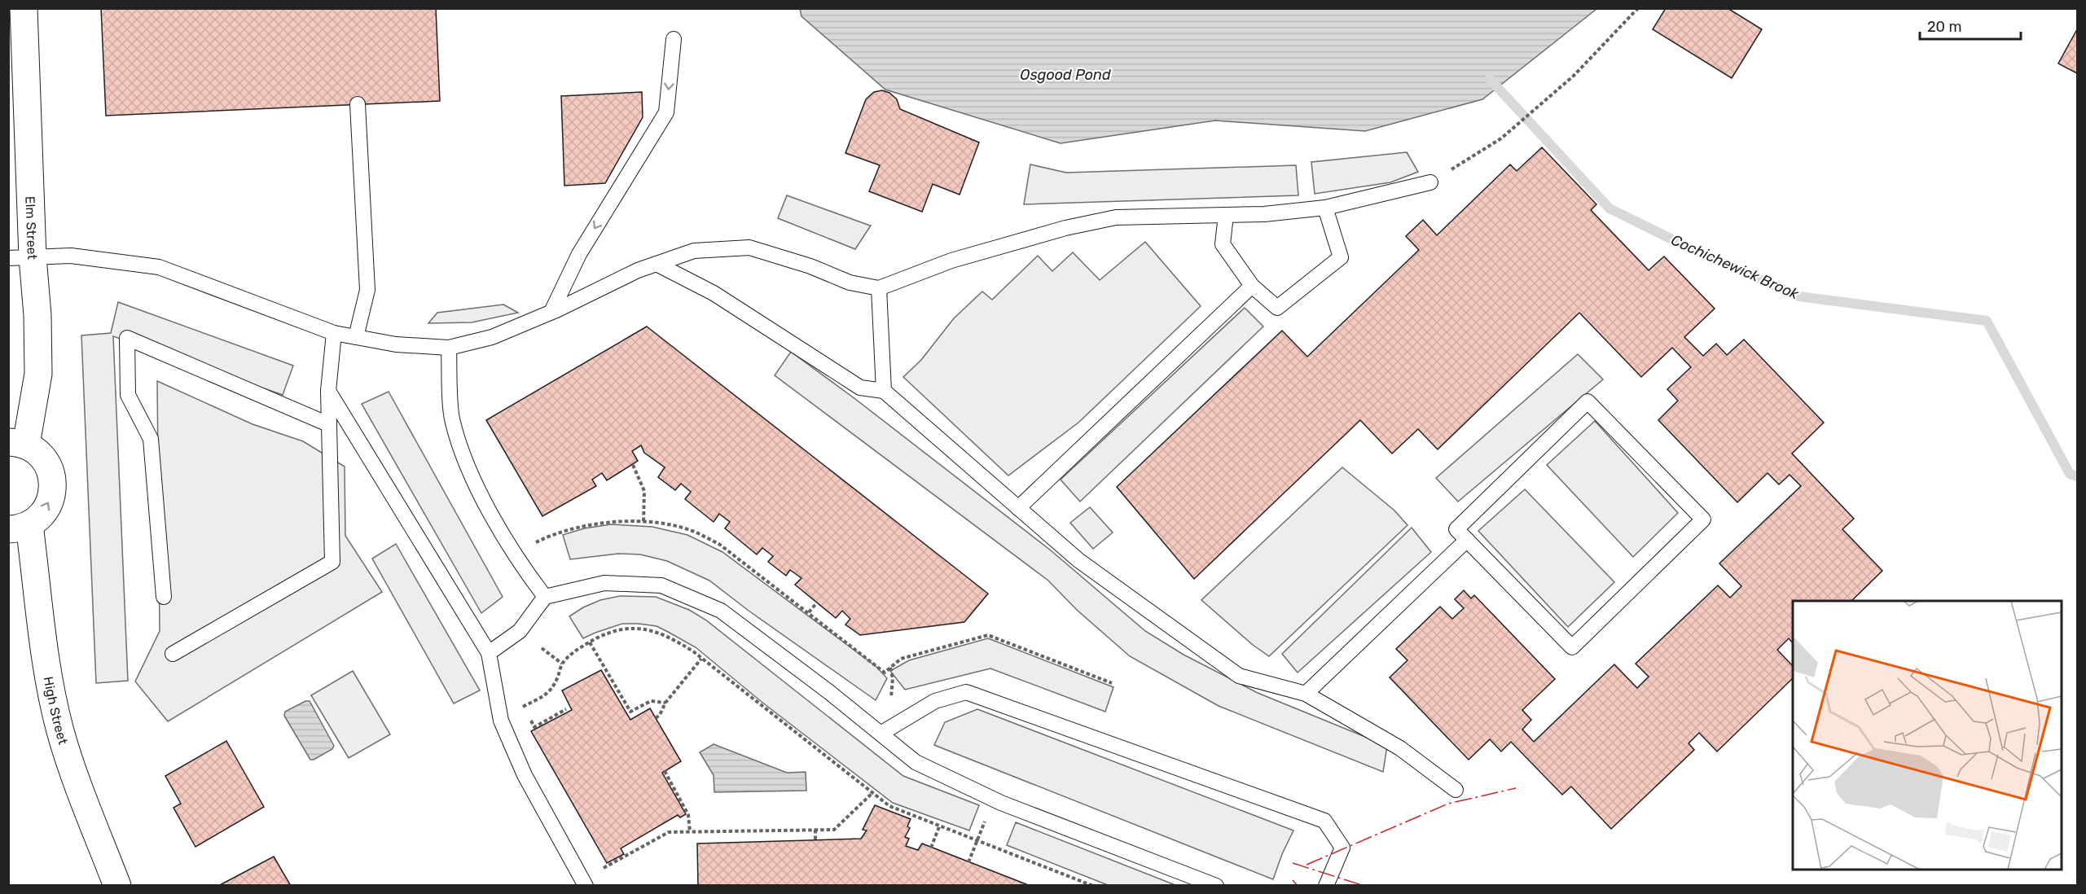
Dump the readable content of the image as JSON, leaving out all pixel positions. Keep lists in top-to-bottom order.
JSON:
{
  "streets": {
    "street": ["Elm Street", "High Street"]
  },
  "water": ["Osgood Pond", "Cochichewick Brook"],
  "scale_bar": "20 m"
}
